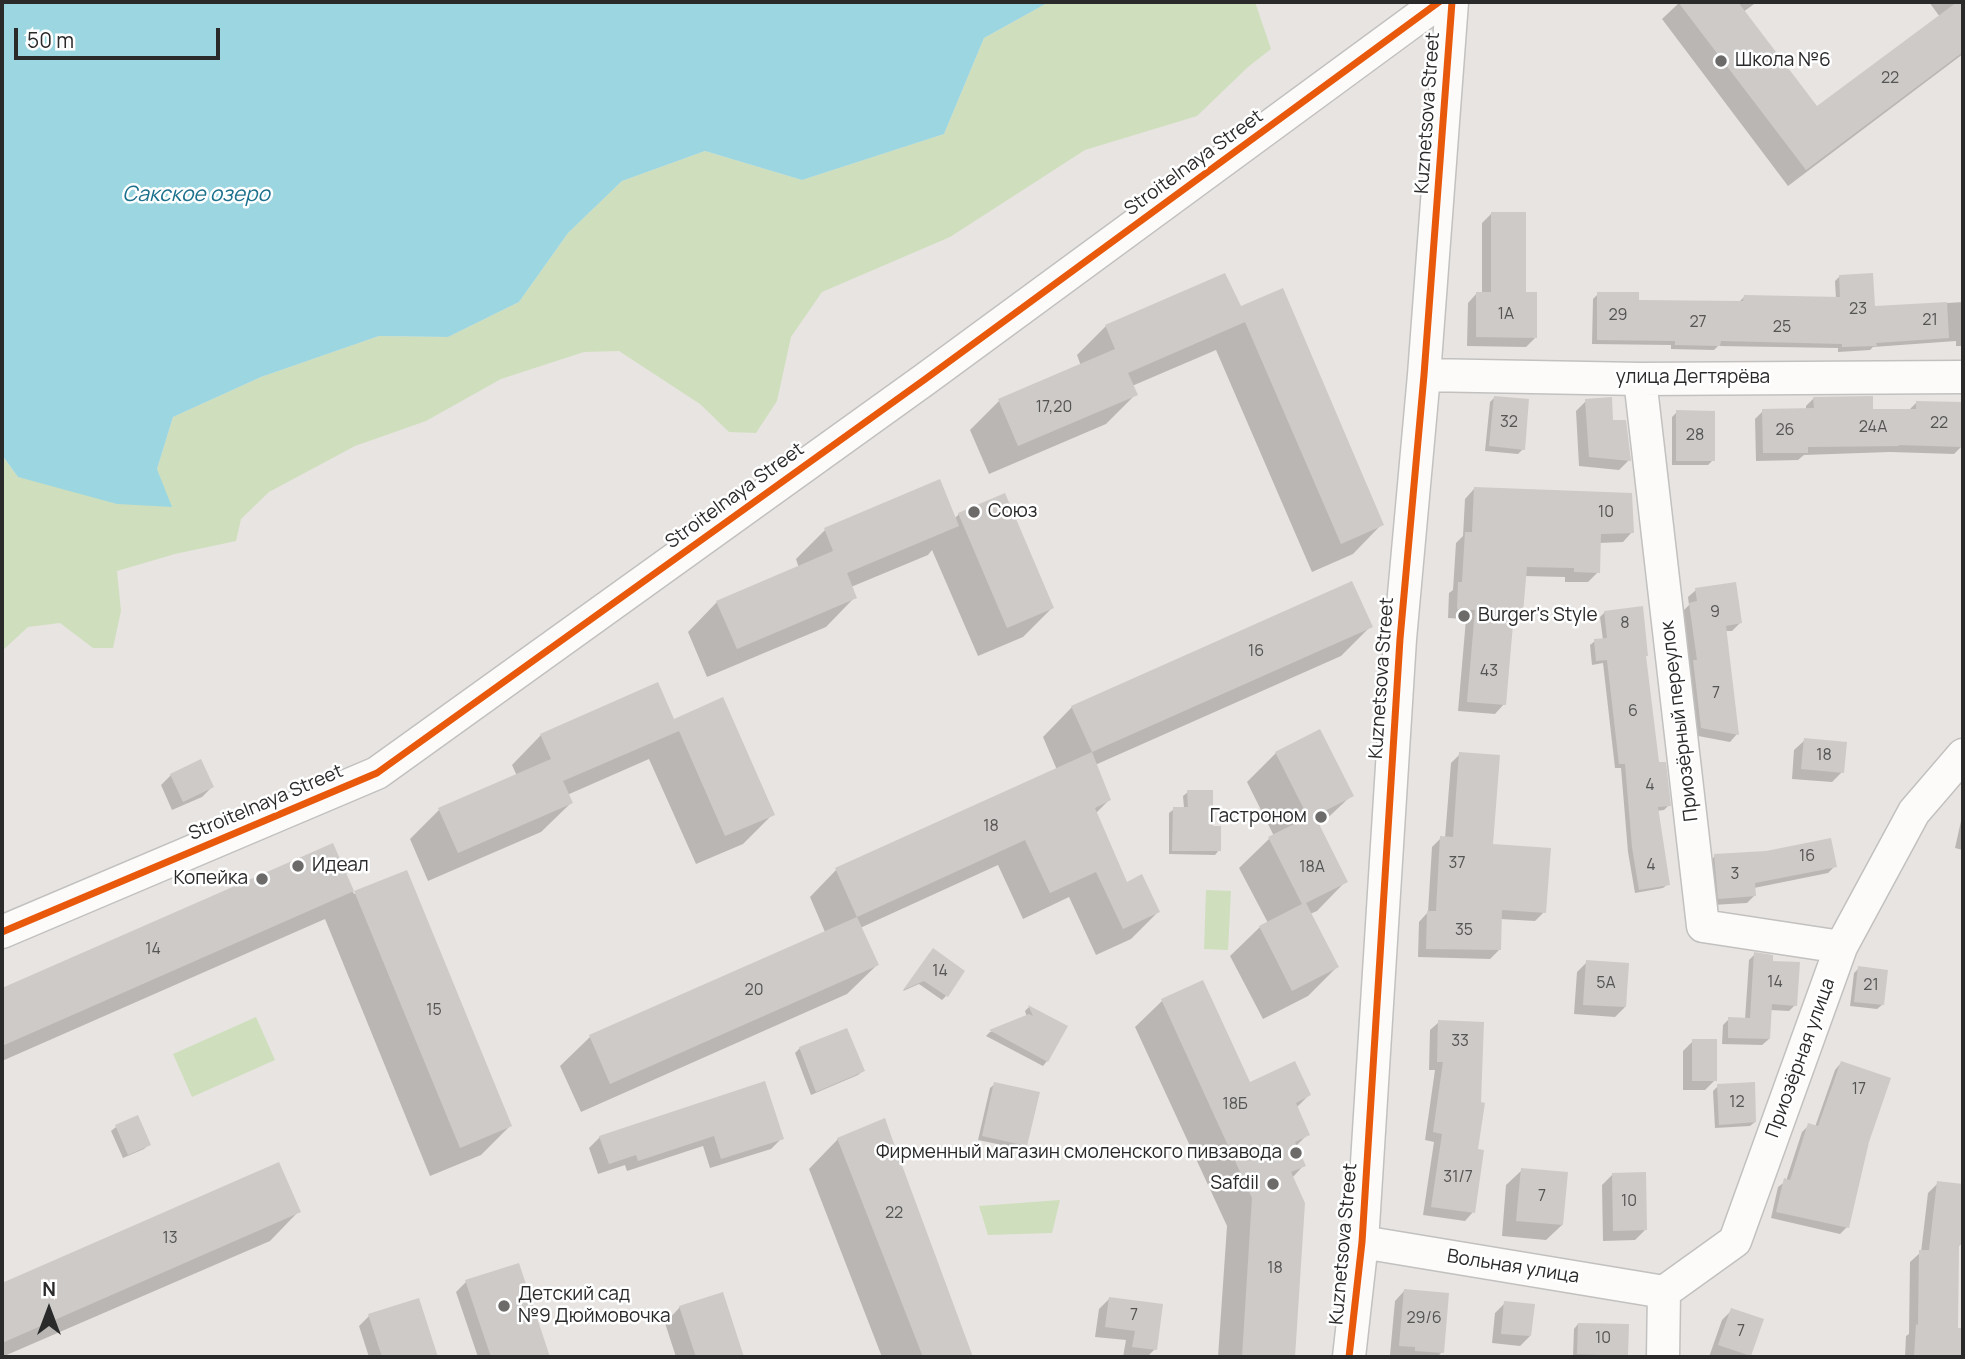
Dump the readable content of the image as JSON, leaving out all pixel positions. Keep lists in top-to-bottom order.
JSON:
{
  "streets": {
    "street": [
      "Kuznetsova Street",
      "Stroitelnaya Street",
      "улица Дегтярёва",
      "Приозёрный переулок",
      "Приозёрная улица",
      "Вольная улица"
    ]
  },
  "crossings": [
    ["Kuznetsova Street", "улица Дегтярёва"],
    ["Kuznetsova Street", "Вольная улица"],
    ["улица Дегтярёва", "Приозёрный переулок"],
    ["Приозёрный переулок", "Приозёрная улица"],
    ["Приозёрная улица", "Вольная улица"]
  ],
  "water": ["Сакское озеро"],
  "places": [
    "Школа №6",
    "Союз",
    "Burger's Style",
    "Гастроном",
    "Идеал",
    "Копейка",
    "Фирменный магазин смоленского пивзавода",
    "Safdil",
    "Детский сад №9 Дюймовочка"
  ],
  "house_numbers": [
    "22",
    "23",
    "1А",
    "29",
    "21",
    "27",
    "25",
    "17,20",
    "32",
    "22",
    "24А",
    "26",
    "28",
    "10",
    "9",
    "8",
    "16",
    "43",
    "7",
    "6",
    "18",
    "4",
    "18",
    "16",
    "37",
    "4",
    "18А",
    "3",
    "35",
    "14",
    "14",
    "14",
    "5А",
    "21",
    "20",
    "15",
    "33",
    "17",
    "12",
    "18Б",
    "31/7",
    "7",
    "10",
    "22",
    "13",
    "18",
    "7",
    "29/6",
    "7",
    "10"
  ],
  "scale_bar": "50 m",
  "north": "top"
}
